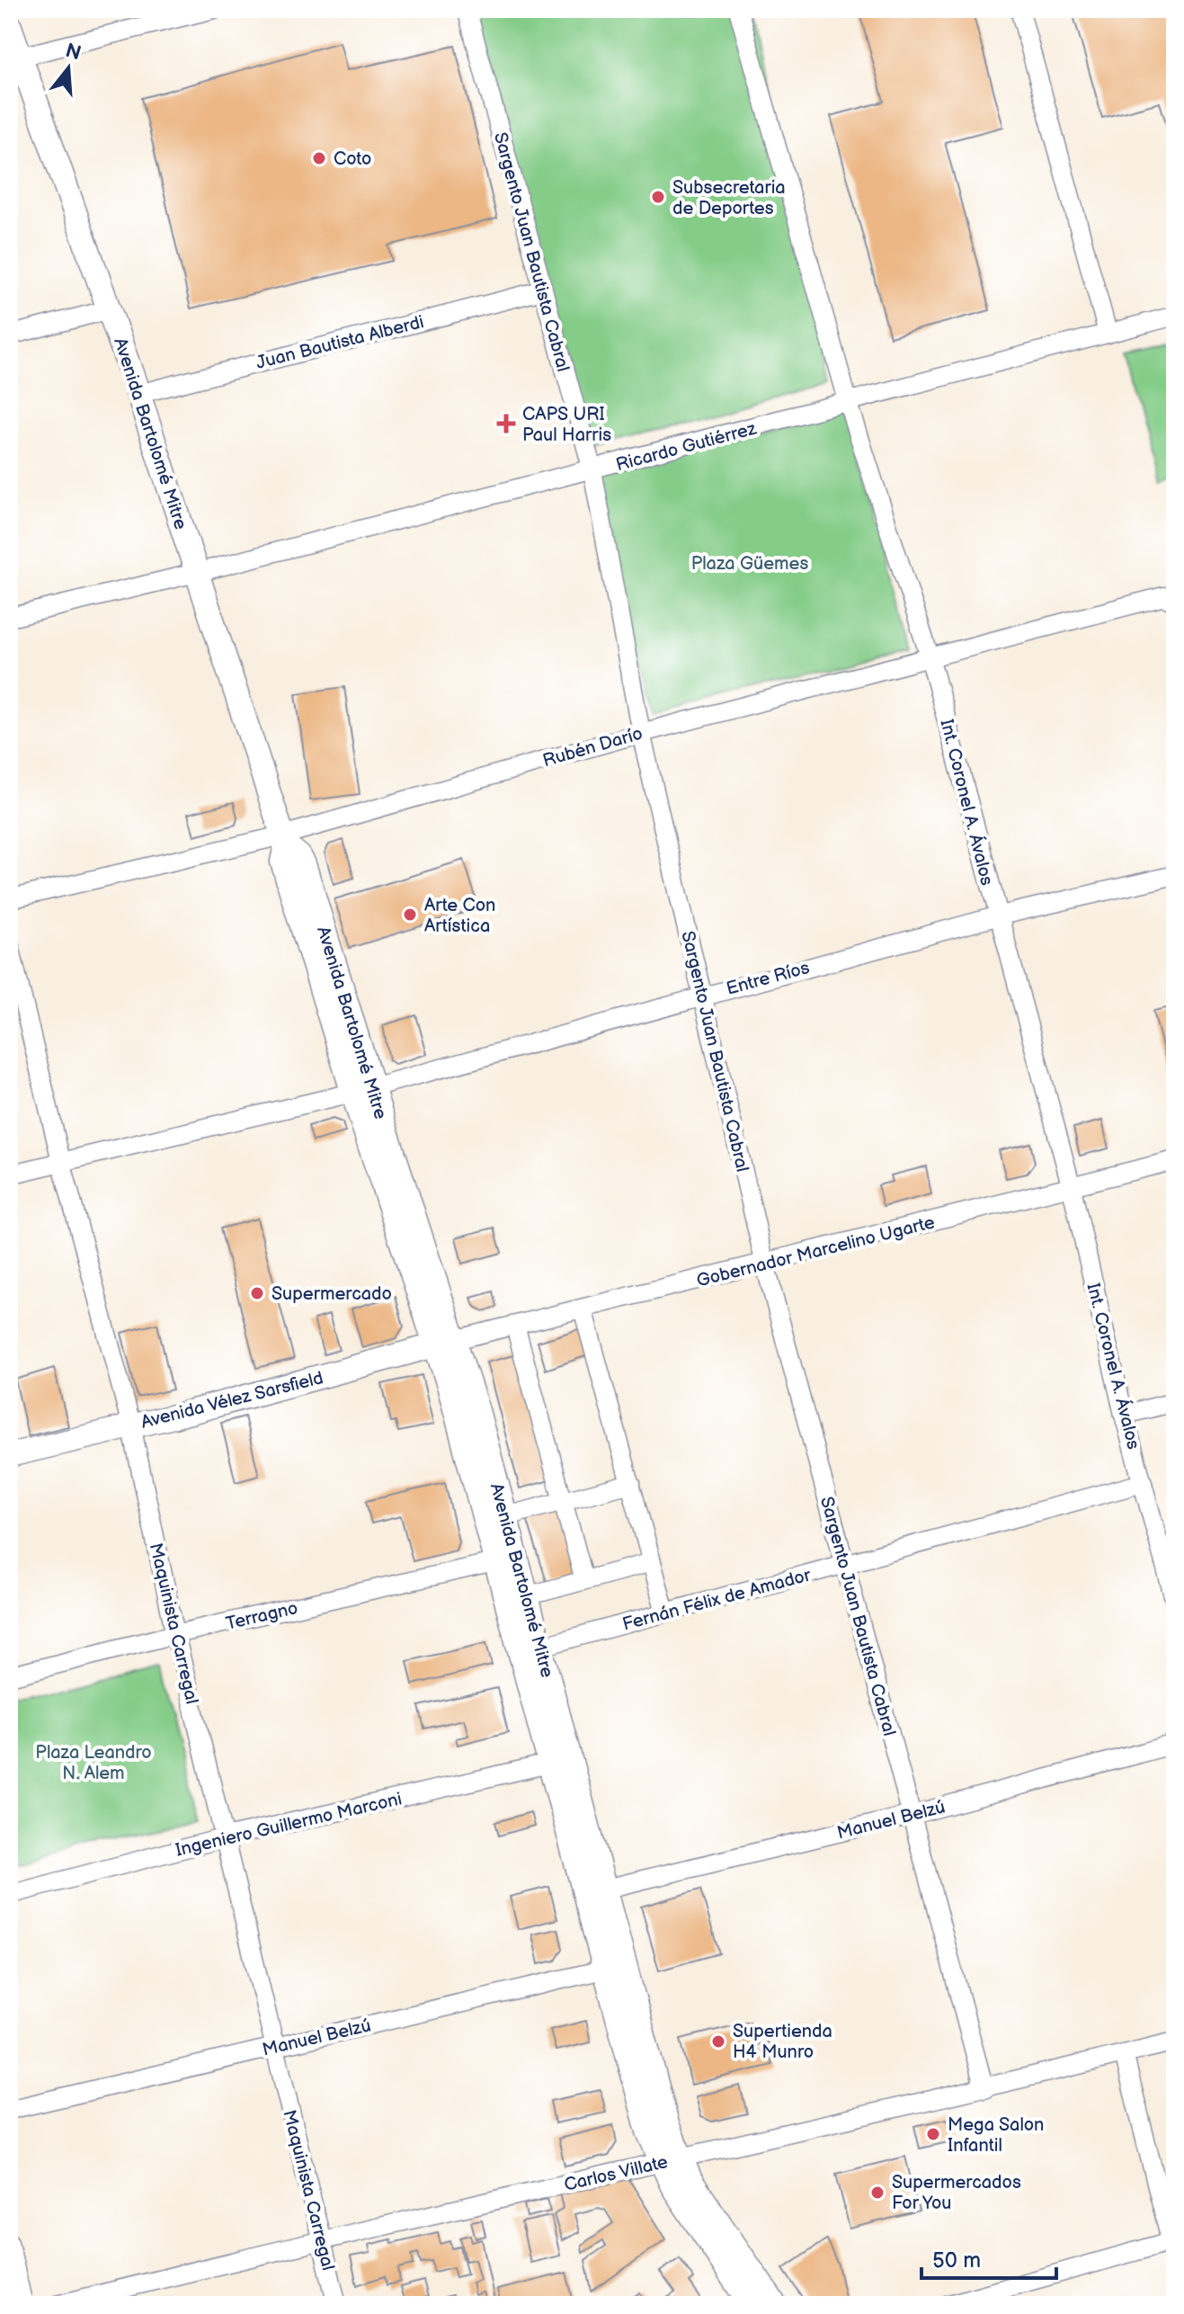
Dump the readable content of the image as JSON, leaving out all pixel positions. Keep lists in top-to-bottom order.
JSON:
{
  "streets": {
    "main road": ["Avenida Bartolomé Mitre", "Avenida Vélez Sarsfield"],
    "street": [
      "Sargento Juan Bautista Cabral",
      "Juan Bautista Alberdi",
      "Ricardo Gutiérrez",
      "Rubén Darío",
      "Int. Coronel A. Ávalos",
      "Entre Ríos",
      "Gobernador Marcelino Ugarte",
      "Fernán Félix de Amador",
      "Terragno",
      "Maquinista Carregal",
      "Manuel Belzú",
      "Ingeniero Guillermo Marconi",
      "Carlos Villate"
    ]
  },
  "crossings": [
    ["Sargento Juan Bautista Cabral", "Juan Bautista Alberdi"],
    ["Sargento Juan Bautista Cabral", "Ricardo Gutiérrez"],
    ["Sargento Juan Bautista Cabral", "Rubén Darío"],
    ["Sargento Juan Bautista Cabral", "Entre Ríos"],
    ["Sargento Juan Bautista Cabral", "Gobernador Marcelino Ugarte"],
    ["Sargento Juan Bautista Cabral", "Fernán Félix de Amador"],
    ["Sargento Juan Bautista Cabral", "Manuel Belzú"],
    ["Sargento Juan Bautista Cabral", "Carlos Villate"],
    ["Juan Bautista Alberdi", "Avenida Bartolomé Mitre"],
    ["Avenida Bartolomé Mitre", "Ricardo Gutiérrez"],
    ["Avenida Bartolomé Mitre", "Rubén Darío"],
    ["Avenida Bartolomé Mitre", "Entre Ríos"],
    ["Avenida Bartolomé Mitre", "Gobernador Marcelino Ugarte"],
    ["Avenida Bartolomé Mitre", "Avenida Vélez Sarsfield"],
    ["Avenida Bartolomé Mitre", "Fernán Félix de Amador"],
    ["Avenida Bartolomé Mitre", "Terragno"],
    ["Avenida Bartolomé Mitre", "Manuel Belzú"],
    ["Avenida Bartolomé Mitre", "Ingeniero Guillermo Marconi"],
    ["Avenida Bartolomé Mitre", "Carlos Villate"],
    ["Ricardo Gutiérrez", "Int. Coronel A. Ávalos"],
    ["Rubén Darío", "Int. Coronel A. Ávalos"],
    ["Int. Coronel A. Ávalos", "Entre Ríos"],
    ["Int. Coronel A. Ávalos", "Gobernador Marcelino Ugarte"],
    ["Int. Coronel A. Ávalos", "Fernán Félix de Amador"],
    ["Entre Ríos", "Maquinista Carregal"],
    ["Gobernador Marcelino Ugarte", "Avenida Vélez Sarsfield"],
    ["Avenida Vélez Sarsfield", "Maquinista Carregal"],
    ["Terragno", "Maquinista Carregal"],
    ["Maquinista Carregal", "Manuel Belzú"],
    ["Maquinista Carregal", "Ingeniero Guillermo Marconi"],
    ["Maquinista Carregal", "Carlos Villate"]
  ],
  "parks": ["Plaza Güemes", "Plaza Leandro N. Alem"],
  "places": {
    "other": [
      "Coto",
      "Subsecretaria de Deportes",
      "Arte Con Artística",
      "Supermercado",
      "Supertienda H4 Munro",
      "Mega Salon Infantil",
      "Supermercados For You"
    ],
    "health": ["CAPS URI Paul Harris"]
  },
  "scale_bar": "50 m",
  "north": "top"
}
